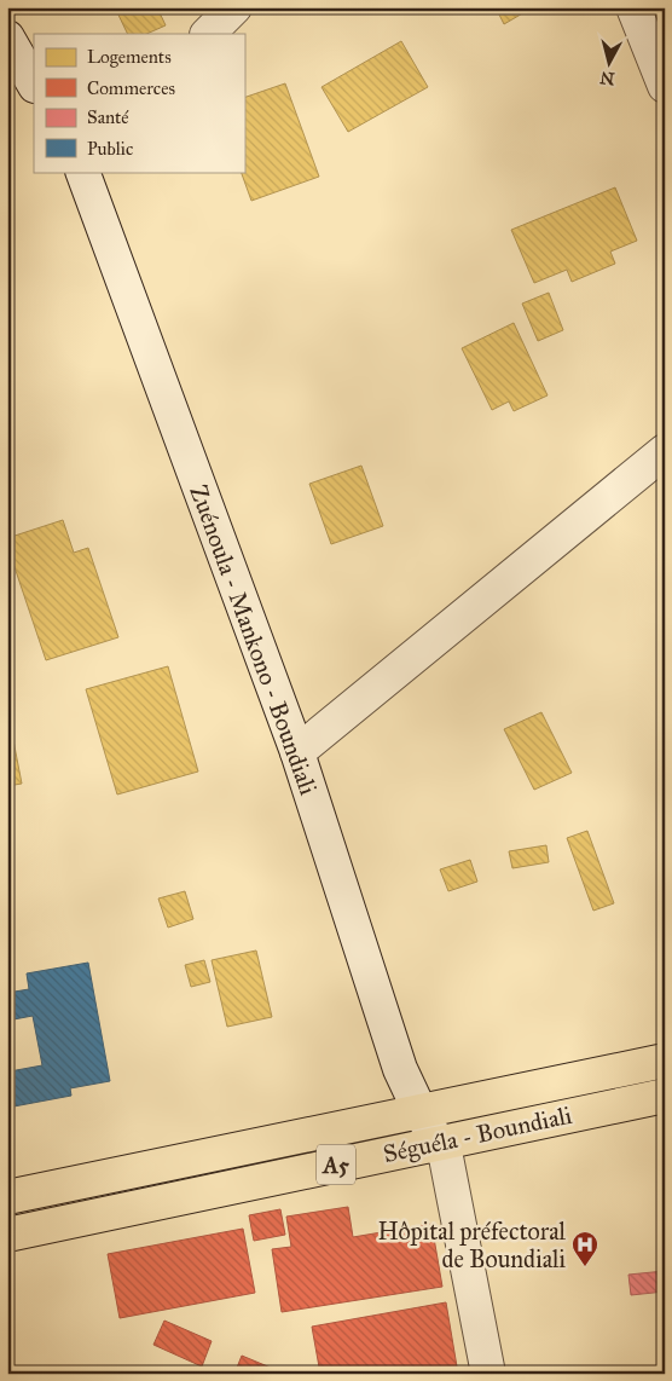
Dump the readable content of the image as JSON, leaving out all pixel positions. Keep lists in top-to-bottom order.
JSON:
{
  "streets": {
    "main road": ["Zuénoula - Mankono - Boundiali", "Séguéla - Boundiali", "A5"]
  },
  "crossings": [
    ["Zuénoula - Mankono - Boundiali", "Séguéla - Boundiali"]
  ],
  "places": {
    "hospital": ["Hôpital préfectoral de Boundiali"]
  },
  "legend": [
    "Logements",
    "Commerces",
    "Santé",
    "Public"
  ],
  "north": "bottom"
}
